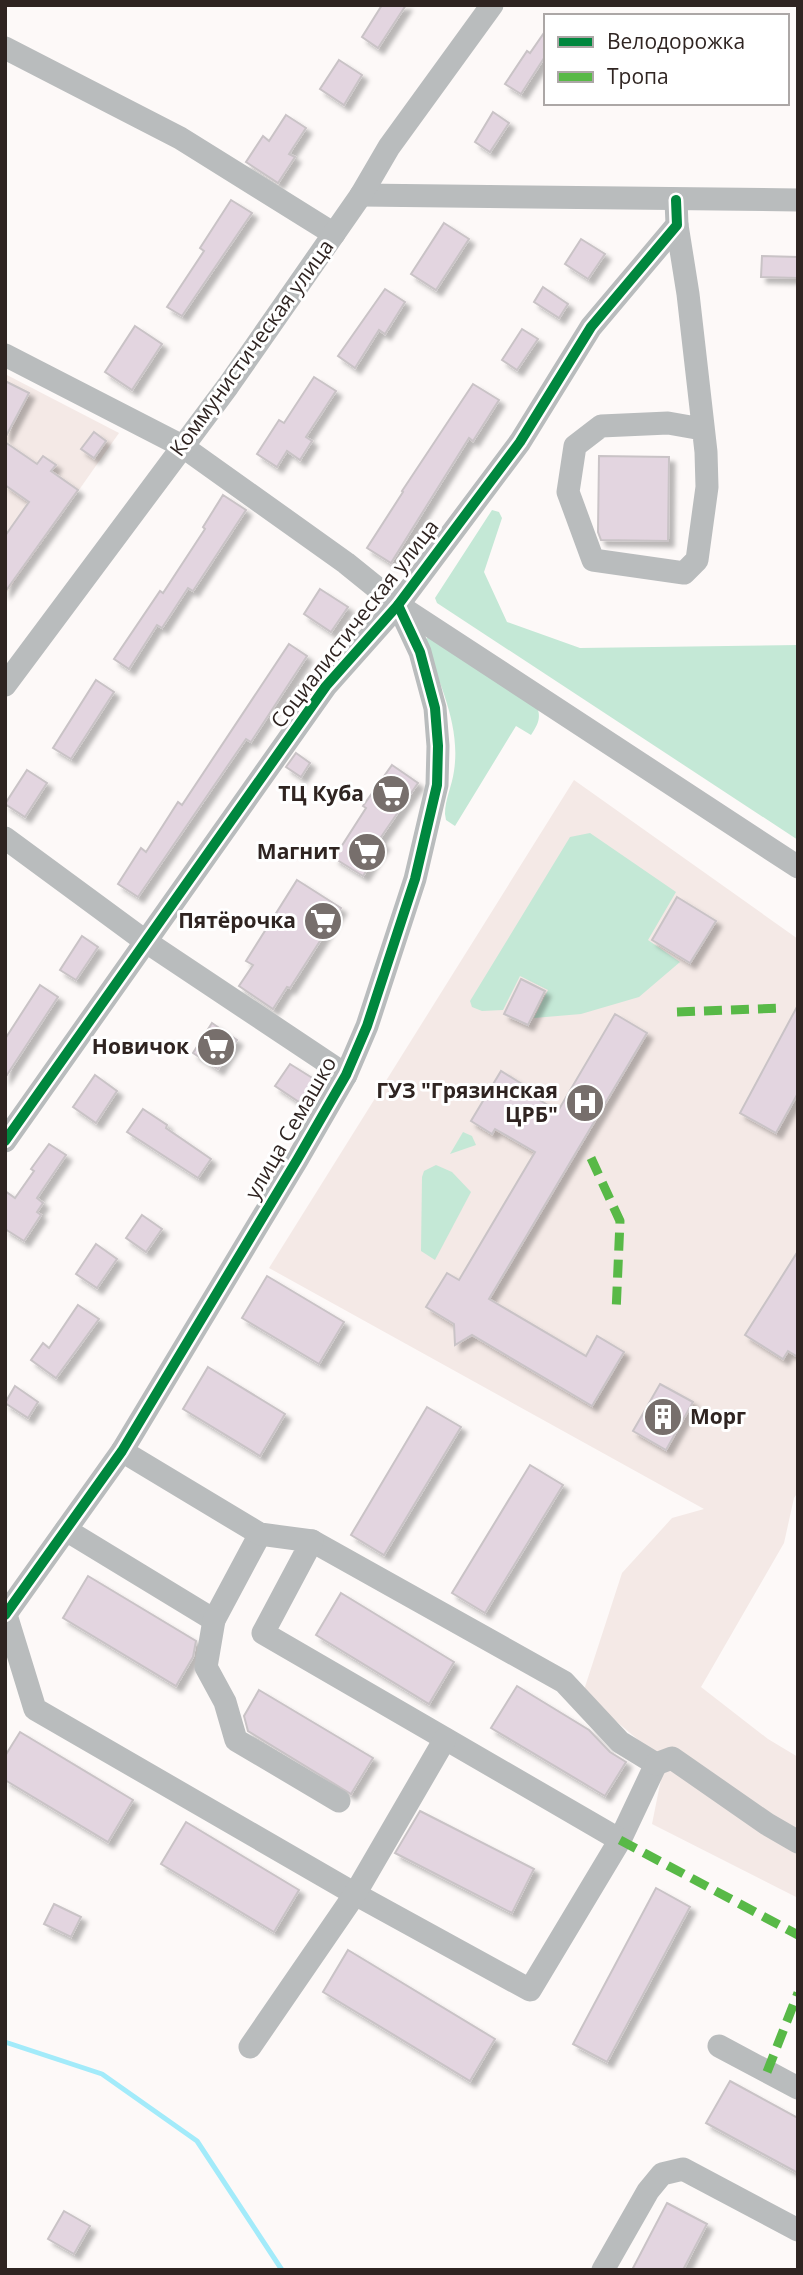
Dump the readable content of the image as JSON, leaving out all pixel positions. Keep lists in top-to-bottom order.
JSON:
{
  "streets": {
    "street": ["Коммунистическая улица", "Социалистическая улица", "улица Семашко"]
  },
  "crossings": [
    ["Социалистическая улица", "улица Семашко"]
  ],
  "places": {
    "supermarket": [
      "ТЦ Куба",
      "Магнит",
      "Пятёрочка",
      "Новичок"
    ],
    "hospital": ["ГУЗ \"Грязинская ЦРБ\""],
    "building": ["Морг"]
  },
  "legend": ["Велодорожка", "Тропа"]
}
